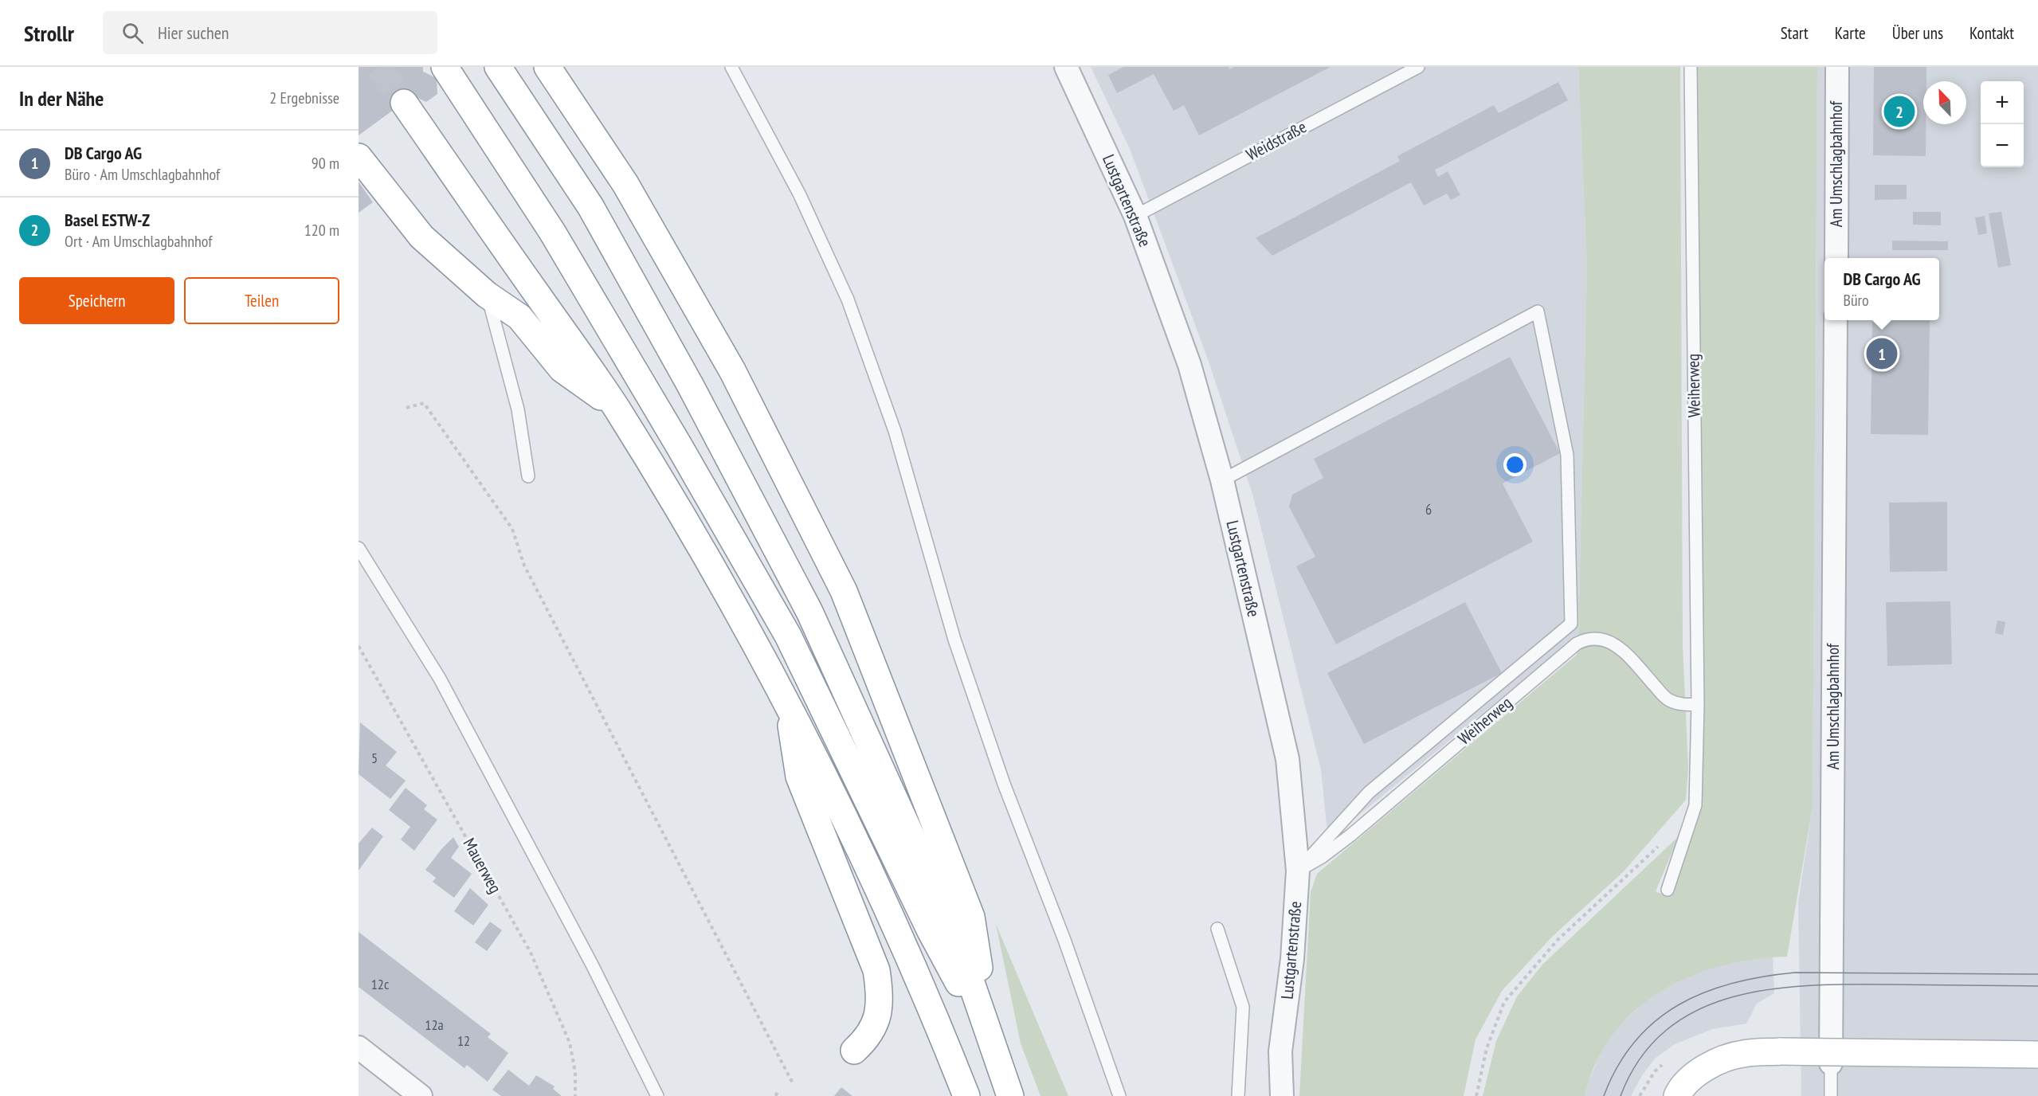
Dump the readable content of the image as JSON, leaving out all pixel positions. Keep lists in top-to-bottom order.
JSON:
{
  "streets": {
    "street": ["Am Umschlagbahnhof", "Lustgartenstraße"],
    "lane": ["Weidstraße", "Weiherweg"],
    "path": ["Mauerweg"]
  },
  "crossings": [
    ["Weidstraße", "Lustgartenstraße"],
    ["Lustgartenstraße", "Weiherweg"]
  ],
  "house_numbers": [
    "6",
    "5",
    "12c",
    "12a",
    "12"
  ],
  "north": "top left",
  "page": {
    "header": "Strollr",
    "search": "Hier suchen",
    "nav": [
      "Start",
      "Karte",
      "Über uns",
      "Kontakt"
    ],
    "heading": ["In der Nähe", "2 Ergebnisse"],
    "map_buttons": ["+", "−"],
    "pins": ["2", "1"],
    "list": [
      {
        "mark": "1",
        "name": "DB Cargo AG",
        "note": "Büro · Am Umschlagbahnhof",
        "value": "90 m"
      },
      {
        "mark": "2",
        "name": "Basel ESTW-Z",
        "note": "Ort · Am Umschlagbahnhof",
        "value": "120 m"
      }
    ],
    "popup": ["DB Cargo AG", "Büro"],
    "buttons": ["Speichern", "Teilen"]
  }
}
